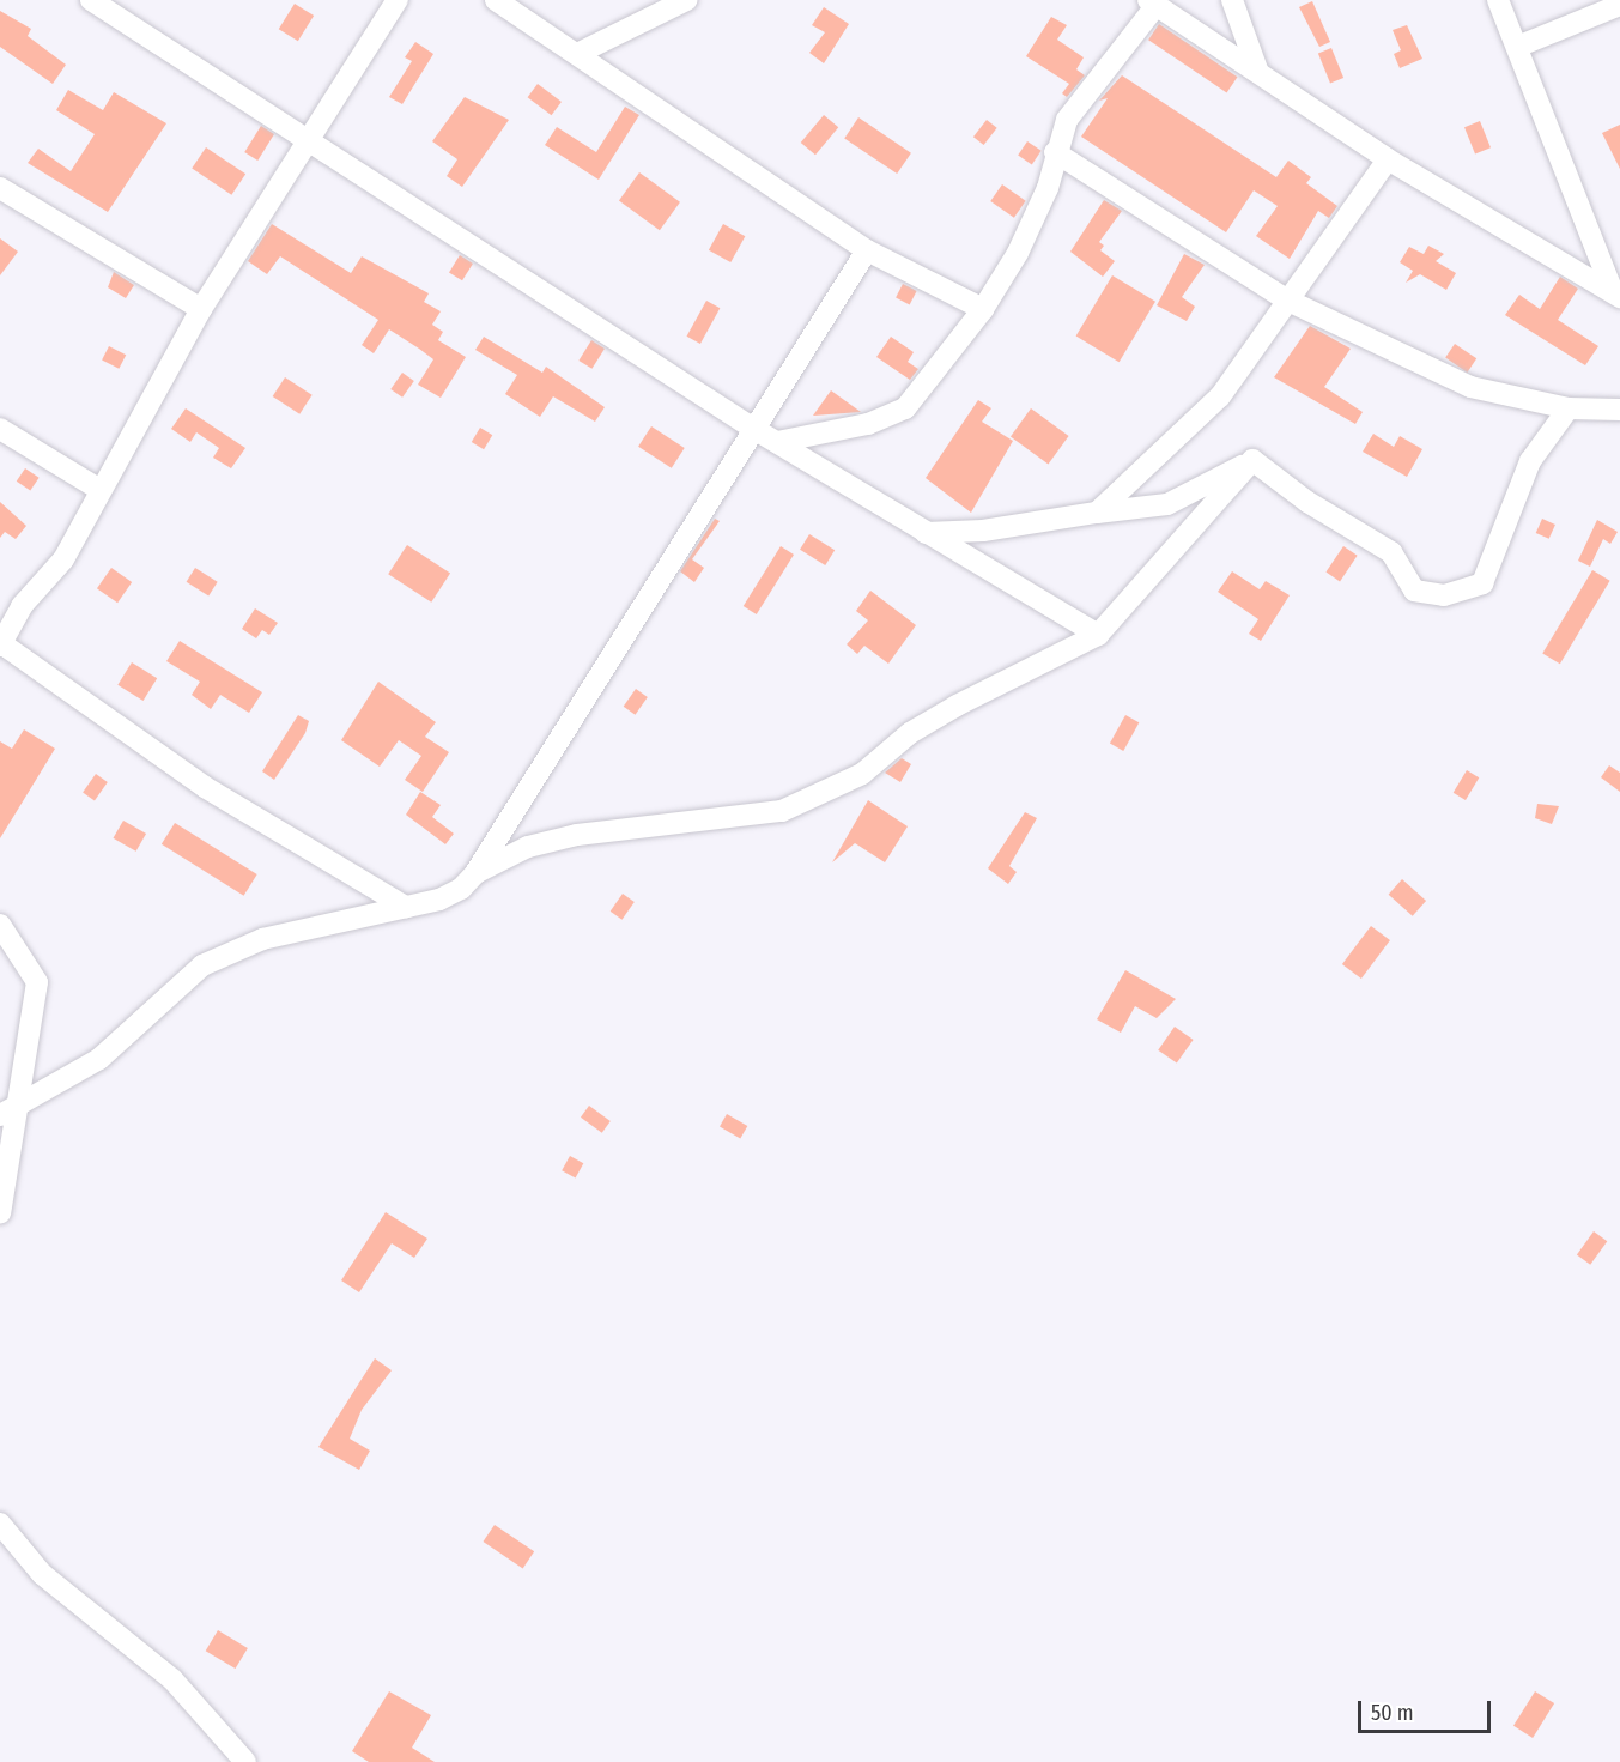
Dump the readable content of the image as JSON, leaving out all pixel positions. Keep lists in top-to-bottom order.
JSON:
{
  "scale_bar": "50 m"
}
